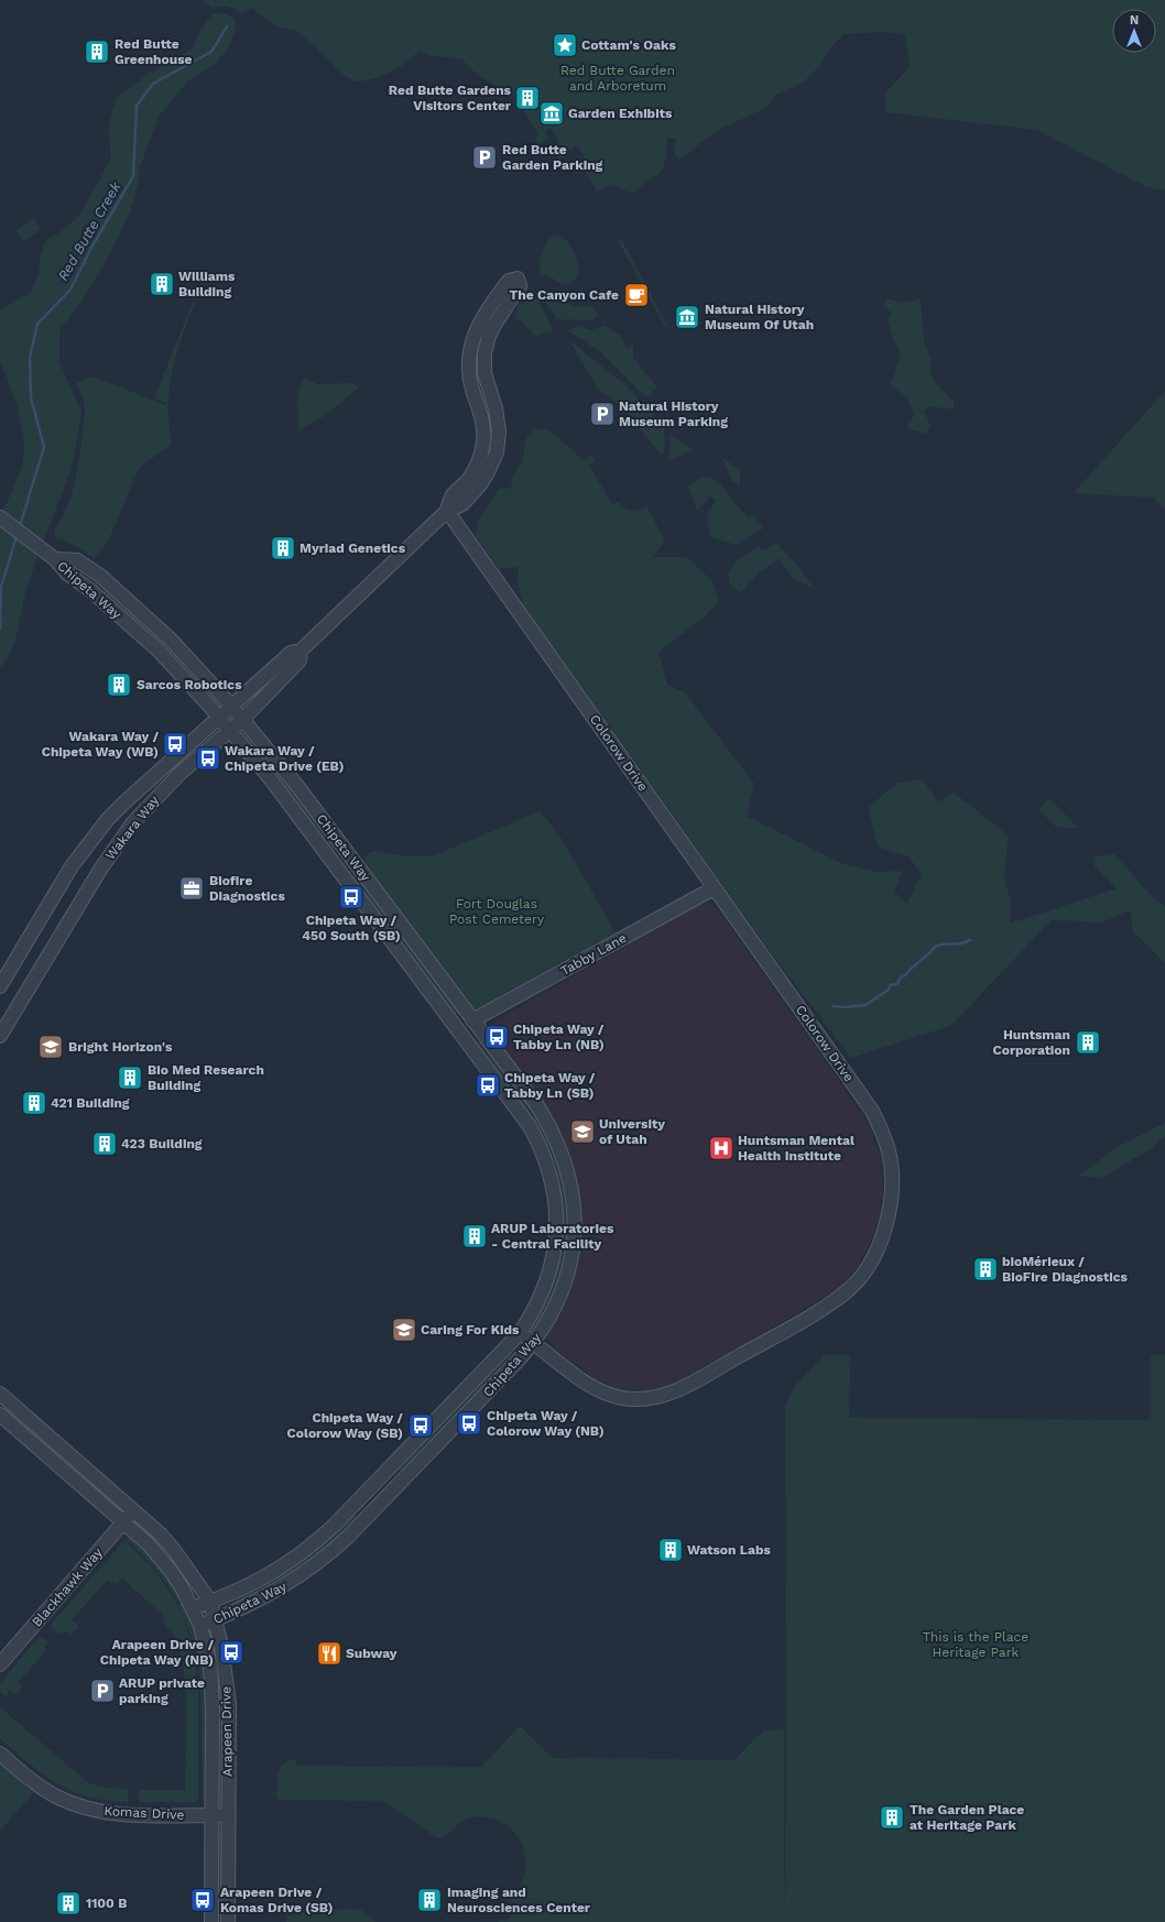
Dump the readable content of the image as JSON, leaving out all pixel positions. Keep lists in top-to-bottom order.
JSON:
{
  "streets": {
    "street": [
      "Chipeta Way",
      "Colorow Drive",
      "Wakara Way",
      "Tabby Lane",
      "Blackhawk Way",
      "Arapeen Drive",
      "Komas Drive"
    ]
  },
  "crossings": [
    ["Chipeta Way", "Colorow Drive"],
    ["Chipeta Way", "Wakara Way"],
    ["Chipeta Way", "Tabby Lane"],
    ["Chipeta Way", "Arapeen Drive"],
    ["Colorow Drive", "Wakara Way"],
    ["Colorow Drive", "Tabby Lane"],
    ["Blackhawk Way", "Arapeen Drive"],
    ["Arapeen Drive", "Komas Drive"]
  ],
  "water": ["Red Butte Creek"],
  "parks": ["Red Butte Garden and Arboretum", "Fort Douglas Post Cemetery", "This is the Place Heritage Park"],
  "places": {
    "place": ["Cottam's Oaks"],
    "building": [
      "Red Butte Greenhouse",
      "Red Butte Gardens Visitors Center",
      "Williams Building",
      "Myriad Genetics",
      "Sarcos Robotics",
      "Huntsman Corporation",
      "Bio Med Research Building",
      "421 Building",
      "423 Building",
      "ARUP Laboratories - Central Facility",
      "bioMérieux / BioFire Diagnostics",
      "Watson Labs",
      "The Garden Place at Heritage Park",
      "Imaging and Neurosciences Center",
      "1100 B"
    ],
    "museum": ["Garden Exhibits", "Natural History Museum Of Utah"],
    "parking": ["Red Butte Garden Parking", "Natural History Museum Parking", "ARUP private parking"],
    "cafe": ["The Canyon Cafe"],
    "bus stop": [
      "Wakara Way / Chipeta Way (WB)",
      "Wakara Way / Chipeta Drive (EB)",
      "Chipeta Way / 450 South (SB)",
      "Chipeta Way / Tabby Ln (NB)",
      "Chipeta Way / Tabby Ln (SB)",
      "Chipeta Way / Colorow Way (NB)",
      "Chipeta Way / Colorow Way (SB)",
      "Arapeen Drive / Chipeta Way (NB)",
      "Arapeen Drive / Komas Drive (SB)"
    ],
    "office": ["Biofire Diagnostics"],
    "school or university": ["Bright Horizon's", "University of Utah", "Caring For Kids"],
    "hospital": ["Huntsman Mental Health Institute"],
    "restaurant": ["Subway"]
  },
  "north": "top"
}
